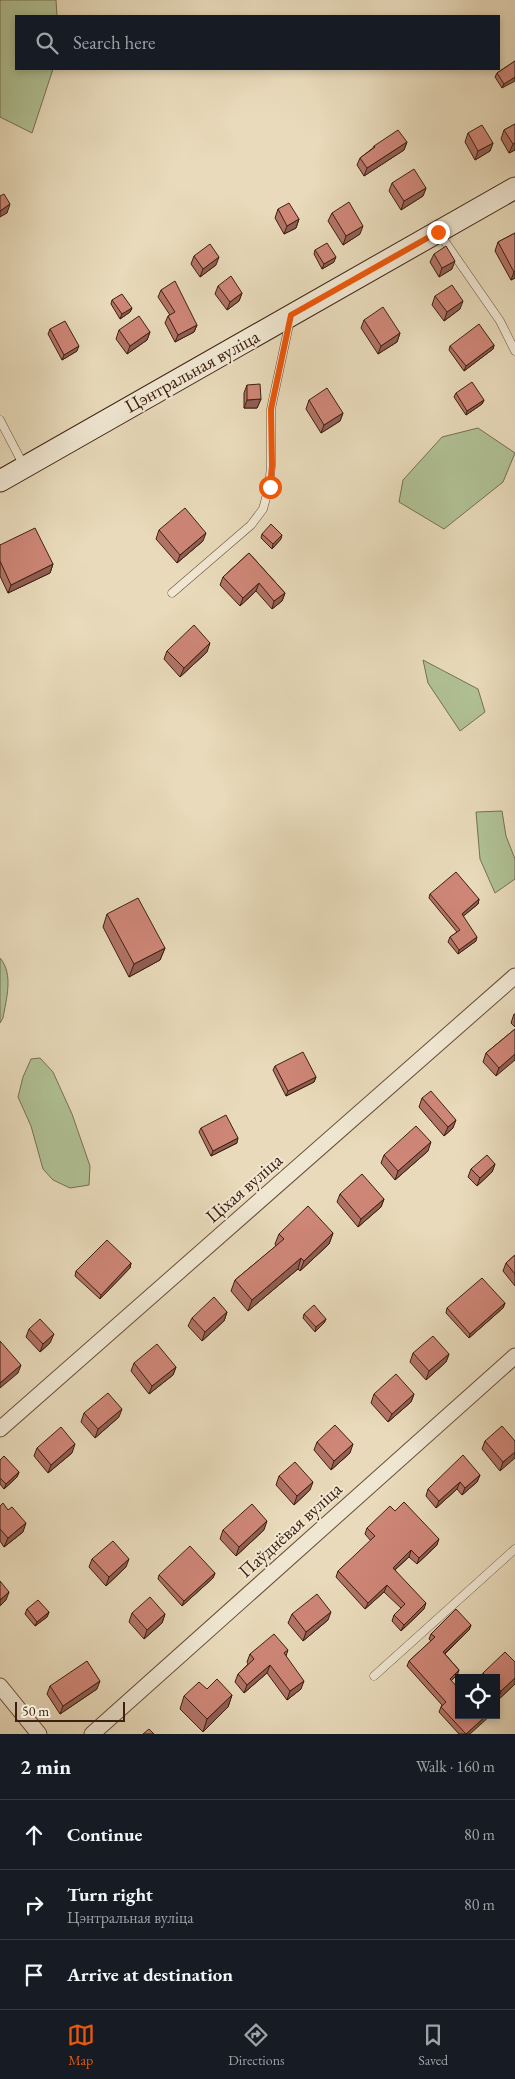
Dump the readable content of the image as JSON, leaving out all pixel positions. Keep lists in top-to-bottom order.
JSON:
{
  "streets": {
    "street": ["Цэнтральная вуліца", "Ціхая вуліца", "Паўднёвая вуліца"]
  },
  "scale_bar": "50 m",
  "page": {
    "search": "Search here",
    "scale": "50 m",
    "heading": ["2 min", "Walk · 160 m"],
    "list": [
      ["Continue", "80 m"],
      ["Turn right", "Цэнтральная вуліца", "80 m"],
      "Arrive at destination"
    ],
    "nav": ["Map", "Directions", "Saved"]
  }
}
